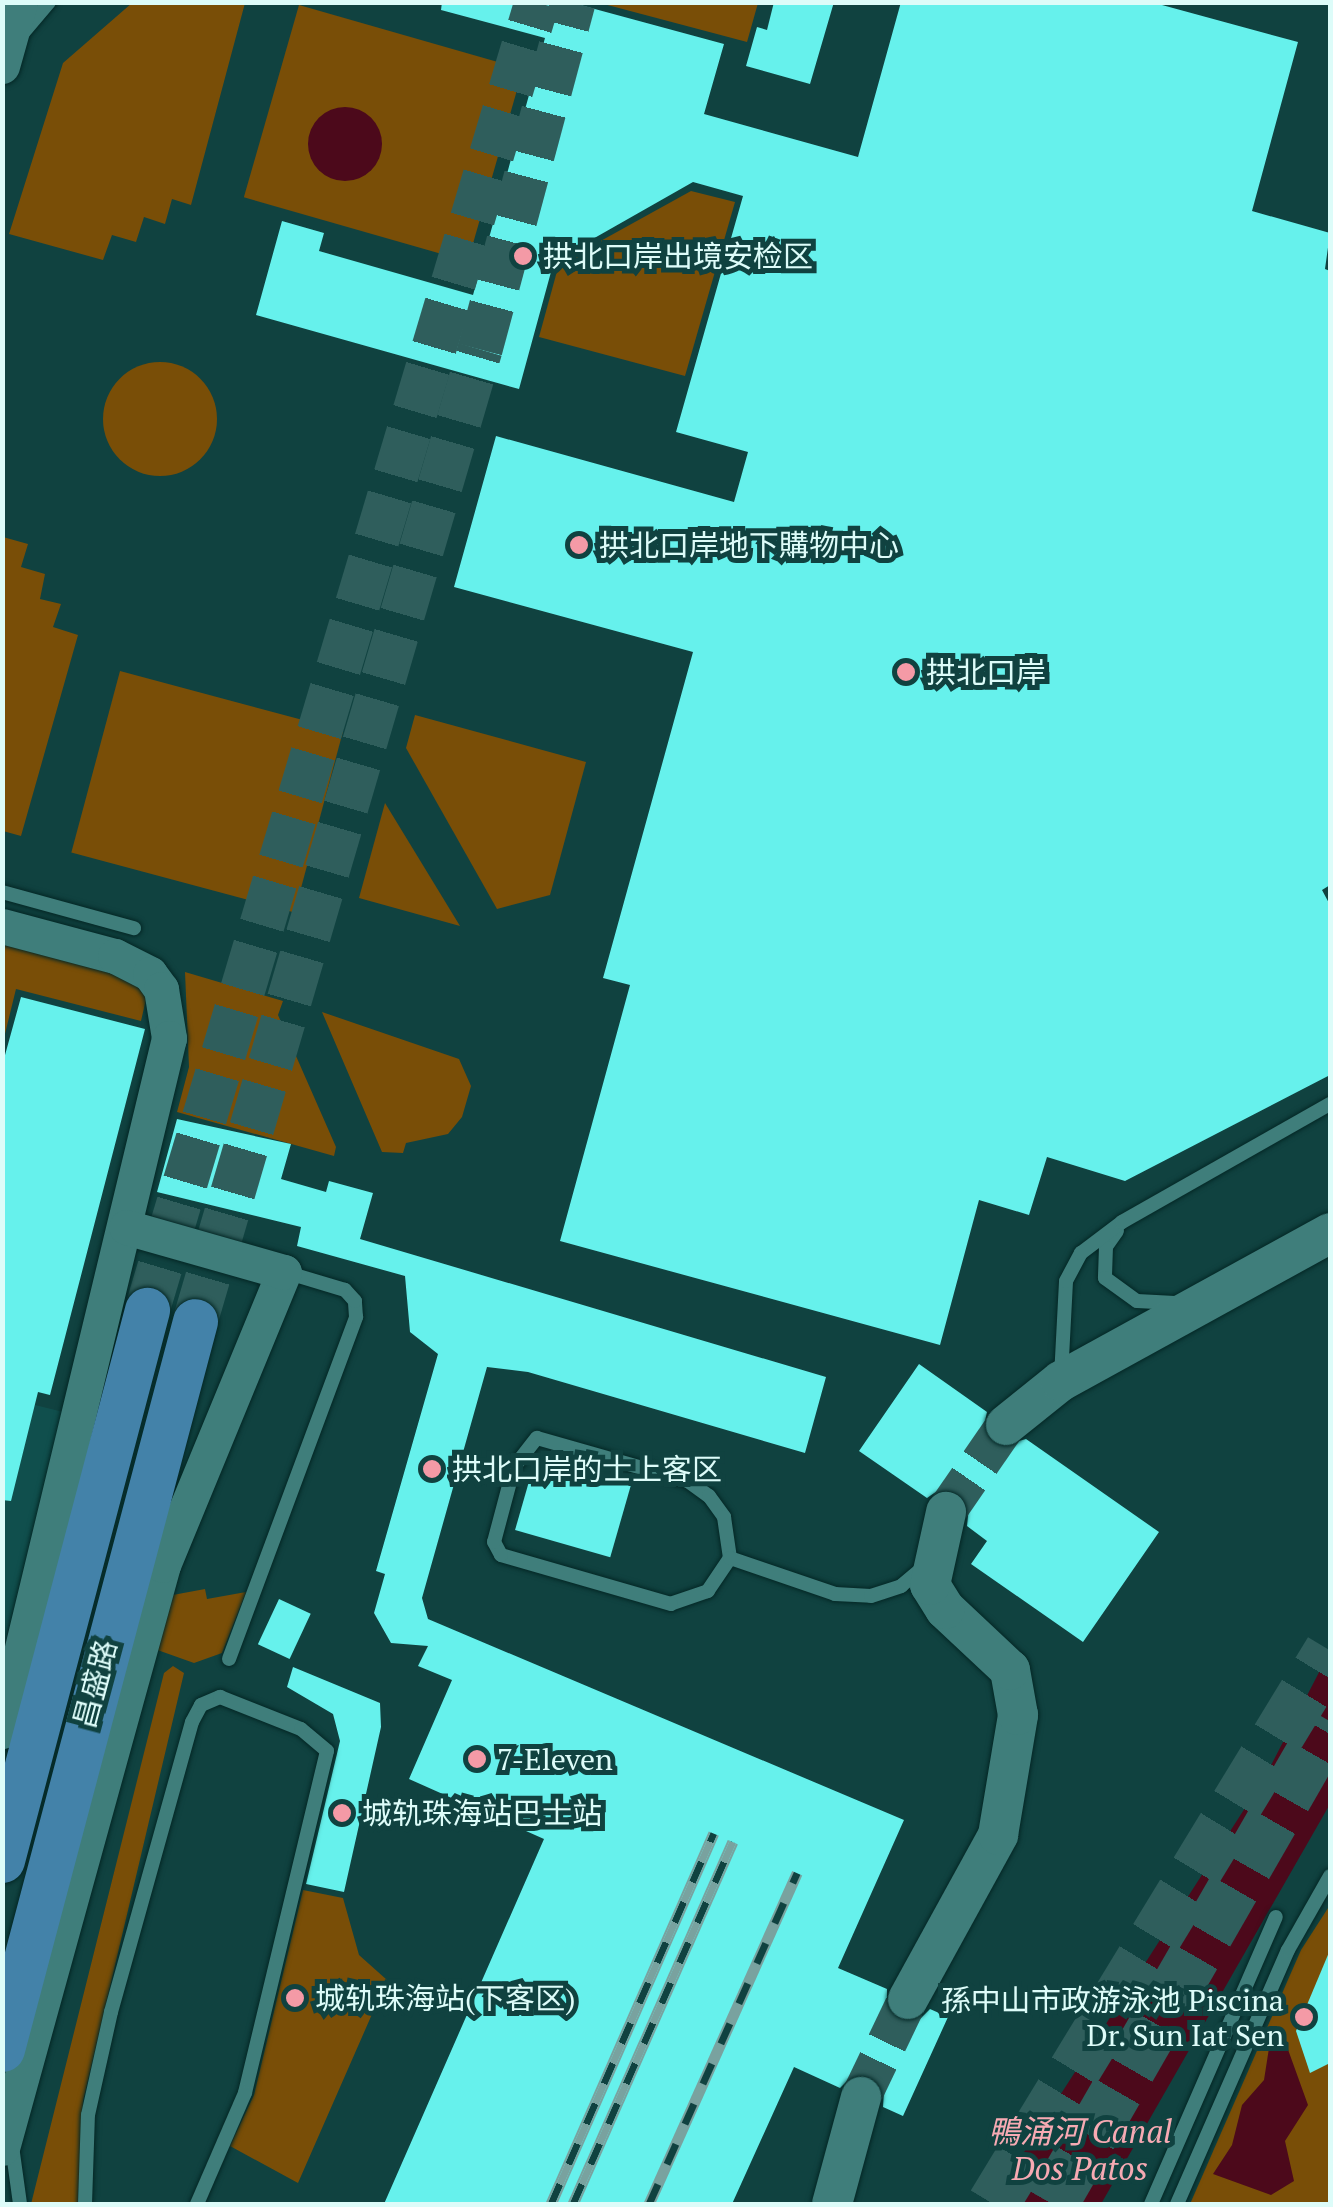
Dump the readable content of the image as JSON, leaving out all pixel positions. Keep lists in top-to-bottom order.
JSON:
{
  "streets": {
    "main road": ["昌盛路"]
  },
  "water": ["鴨涌河 Canal Dos Patos"],
  "places": [
    "拱北口岸出境安检区",
    "拱北口岸地下購物中心",
    "拱北口岸",
    "拱北口岸的士上客区",
    "7-Eleven",
    "城轨珠海站巴士站",
    "城轨珠海站(下客区)",
    "孫中山市政游泳池 Piscina Dr. Sun Iat Sen"
  ]
}
